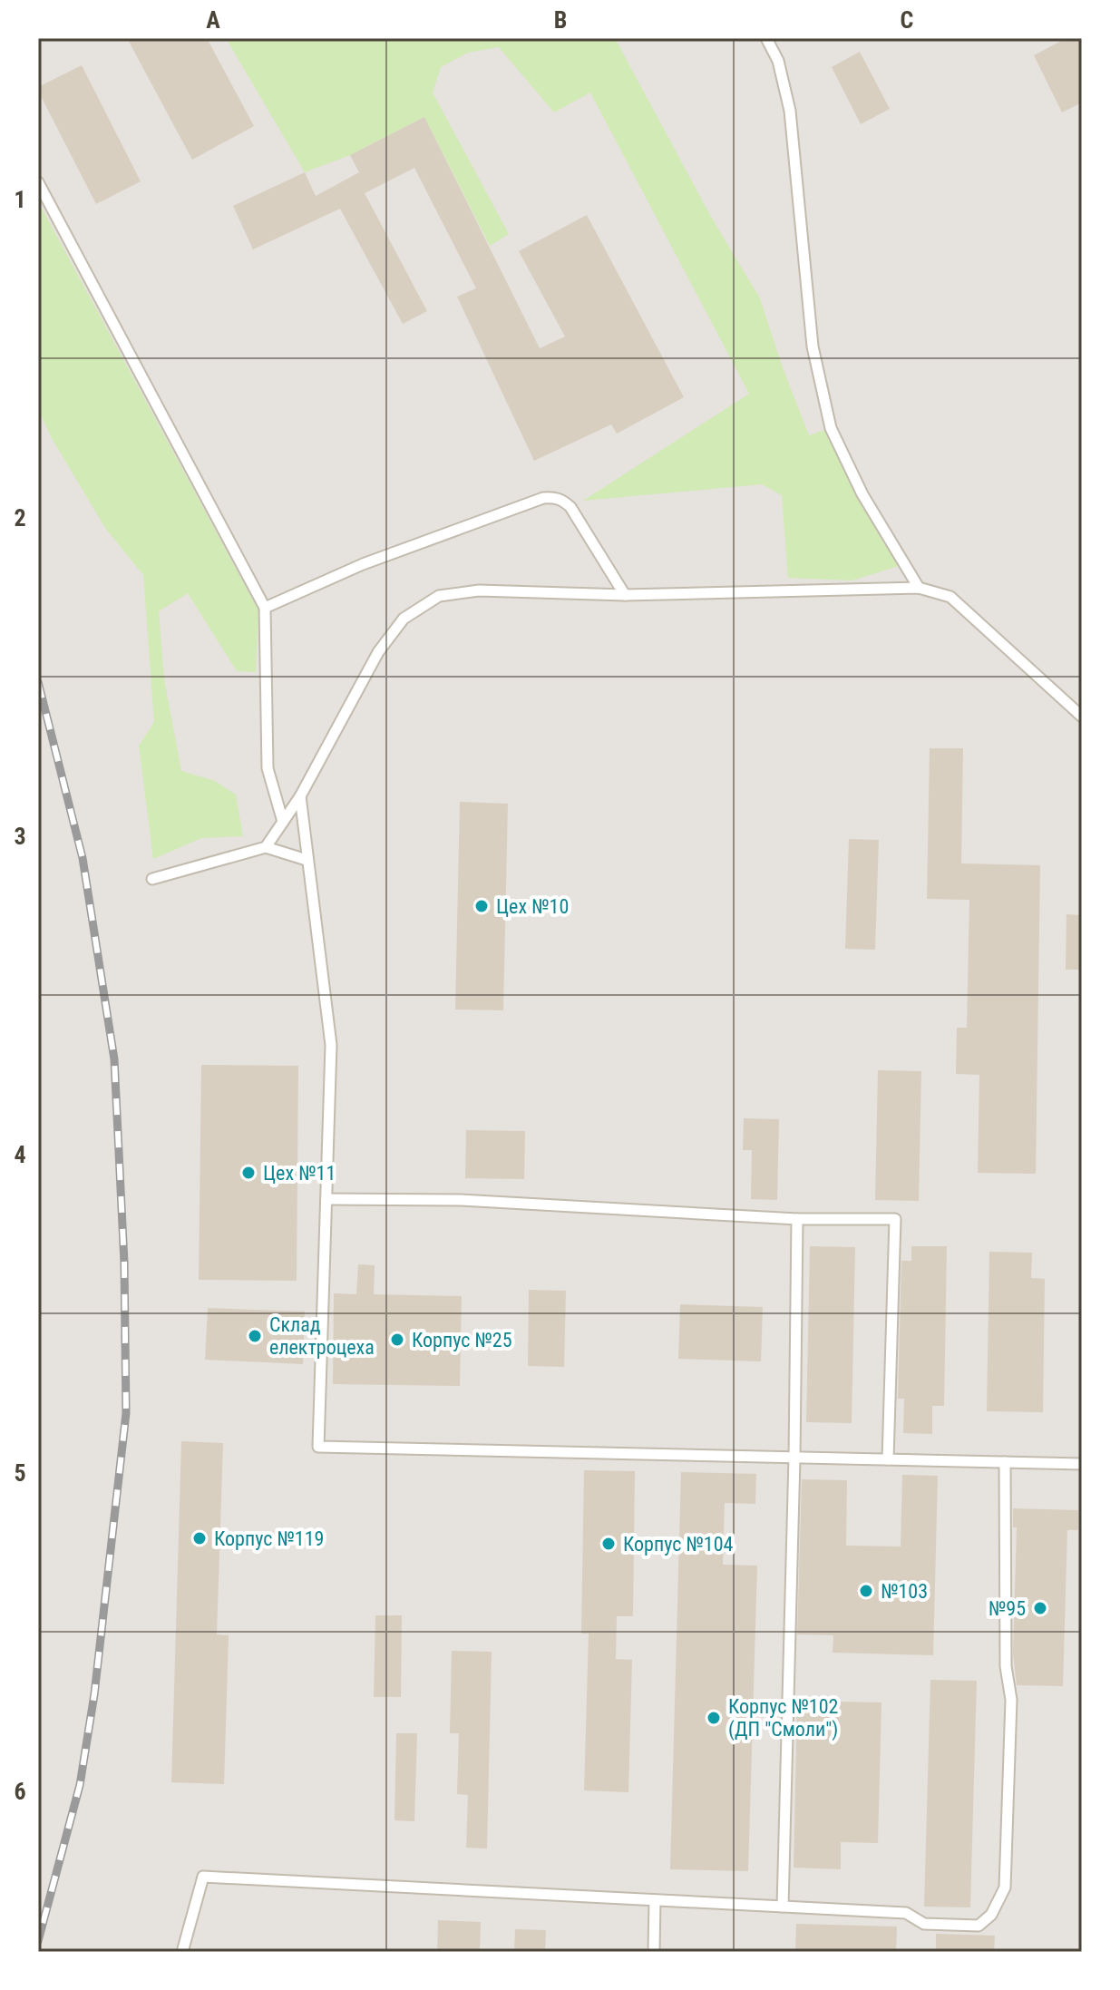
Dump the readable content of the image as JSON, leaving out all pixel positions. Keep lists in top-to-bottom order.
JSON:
{
  "places": [
    "Цех №10",
    "Цех №11",
    "Склад електроцеха",
    "Корпус №25",
    "Корпус №119",
    "Корпус №104",
    "№103",
    "№95",
    "Корпус №102 (ДП \"Смоли\")"
  ],
  "grid": {
    "columns": ["A", "B", "C"],
    "rows": [
      "1",
      "2",
      "3",
      "4",
      "5",
      "6"
    ]
  }
}
